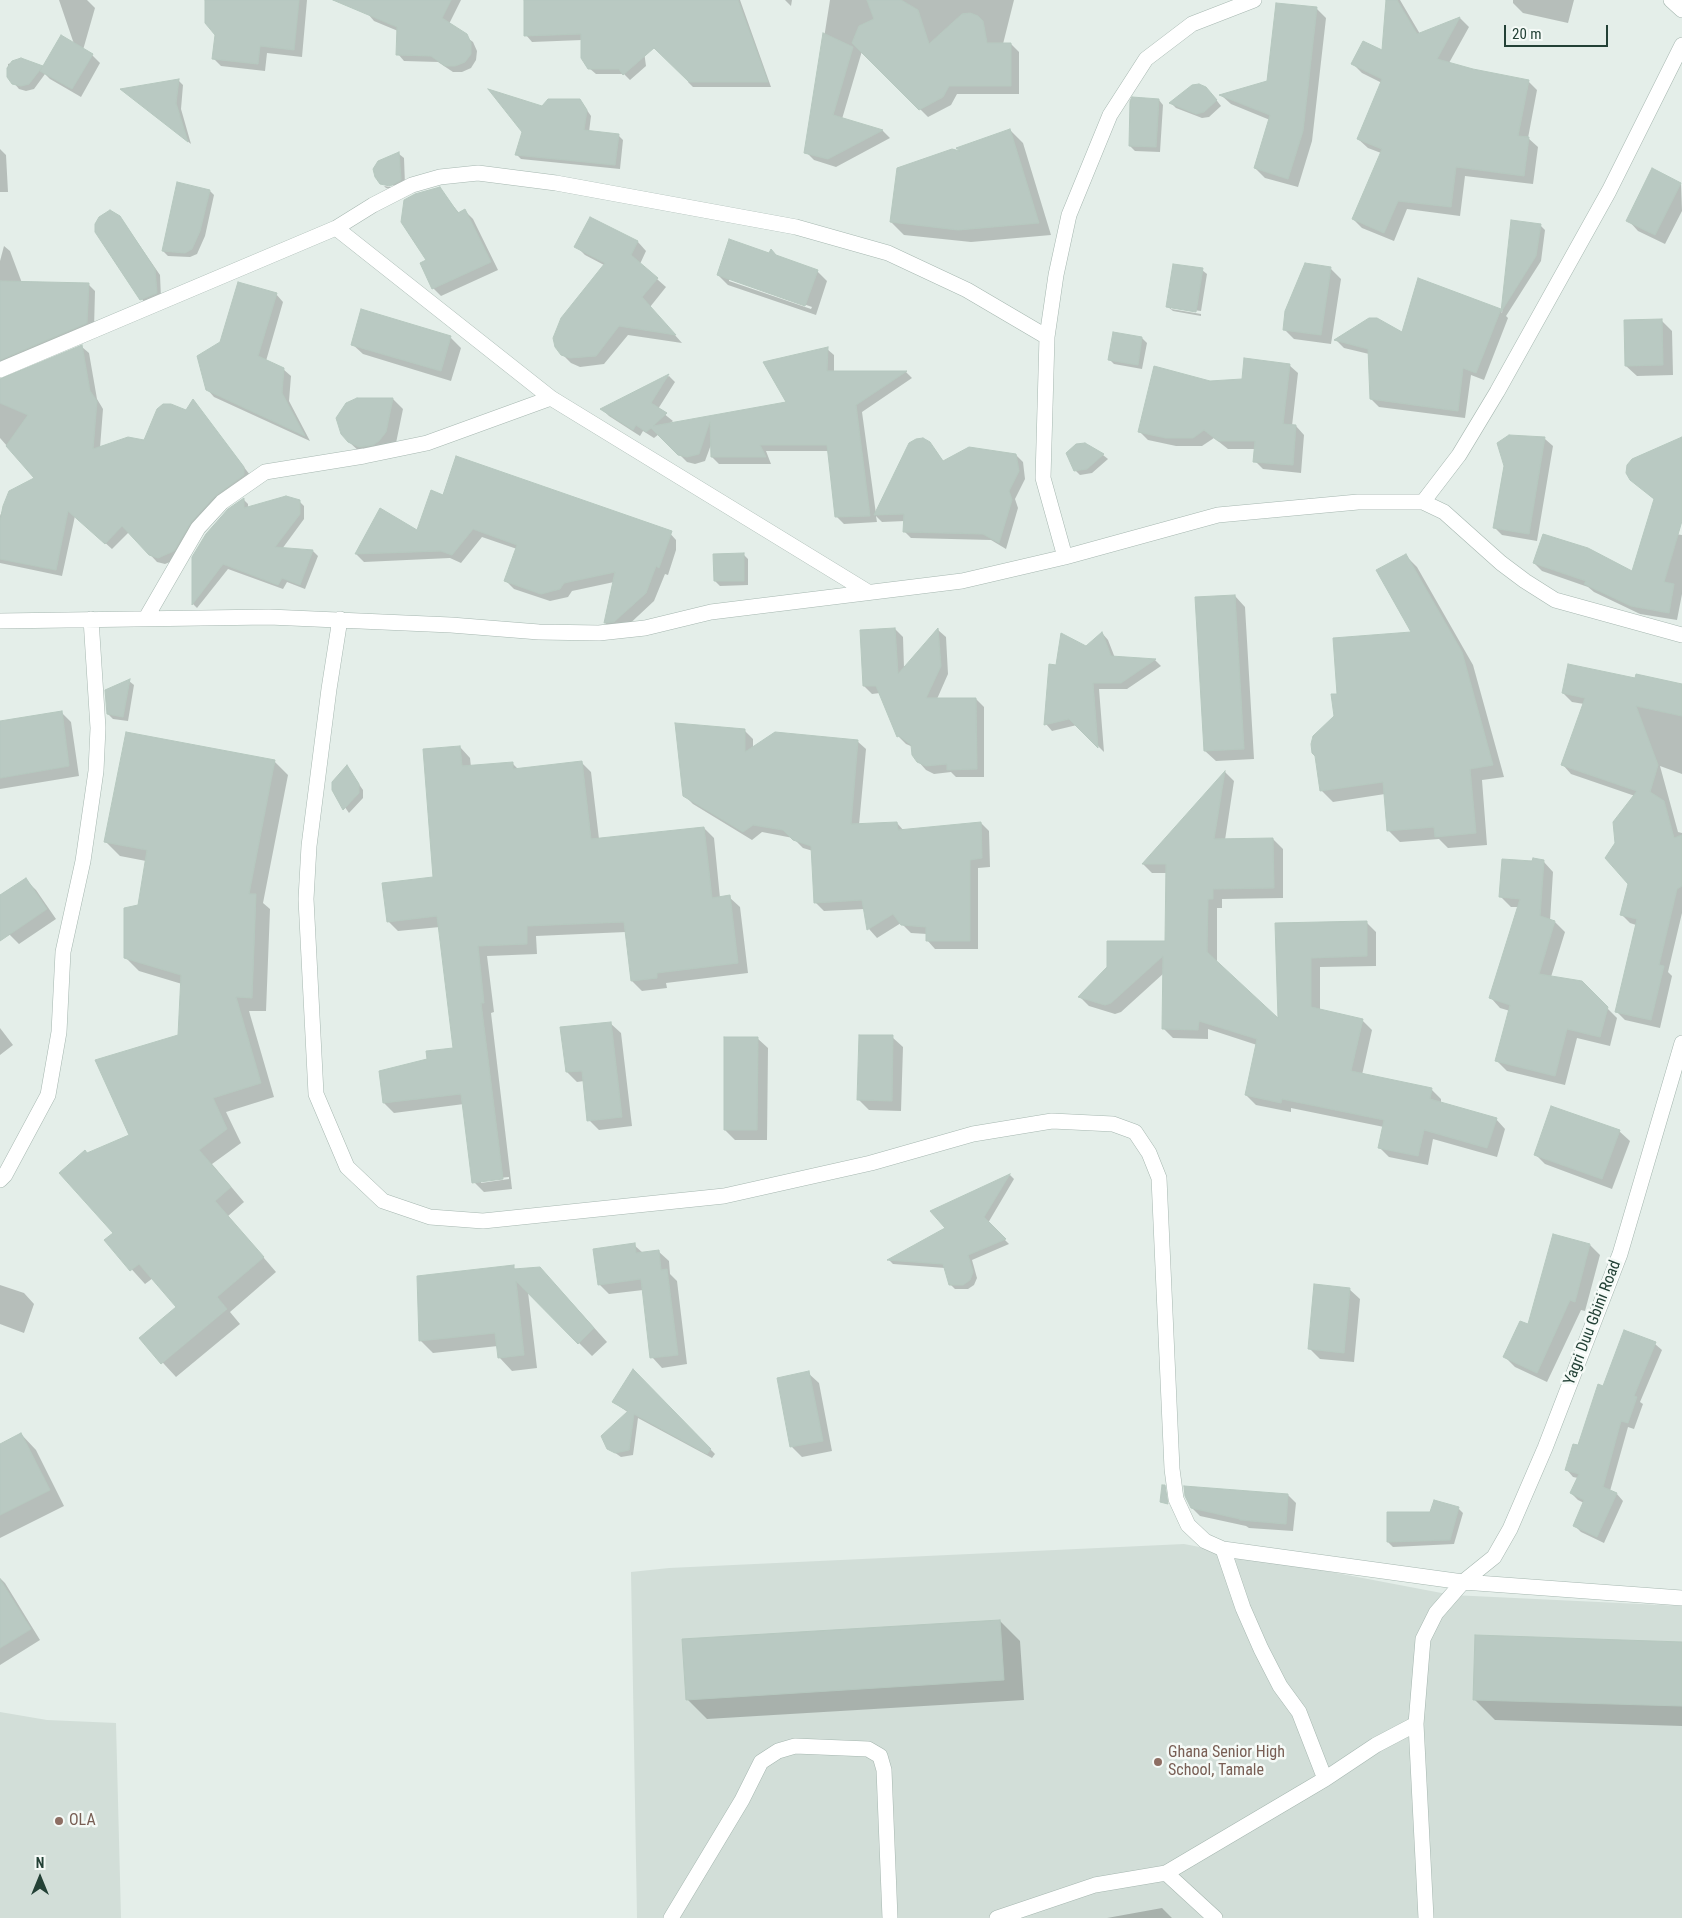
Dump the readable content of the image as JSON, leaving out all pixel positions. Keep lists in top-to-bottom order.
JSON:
{
  "streets": {
    "street": ["Yagri Duu Gbini Road"]
  },
  "places": ["Ghana Senior High School, Tamale", "OLA"],
  "scale_bar": "20 m",
  "north": "top"
}
